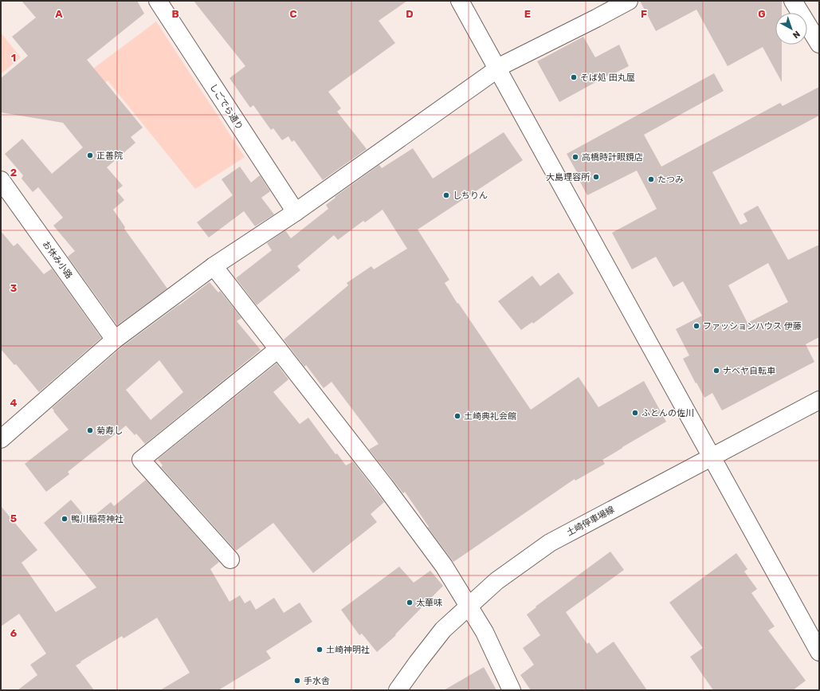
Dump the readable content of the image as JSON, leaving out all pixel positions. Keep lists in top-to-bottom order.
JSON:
{
  "streets": {
    "street": ["しごでら通り", "お休み小路", "土崎停車場線"]
  },
  "places": [
    "そば処 田丸屋",
    "正善院",
    "高橋時計眼鏡店",
    "大島理容所",
    "たつみ",
    "しちりん",
    "ファッションハウス 伊藤",
    "ナベヤ自転車",
    "ふとんの佐川",
    "土崎典礼会館",
    "菊寿し",
    "鴨川稲荷神社",
    "太華味",
    "土崎神明社",
    "手水舎"
  ],
  "north": "bottom right",
  "grid": {
    "columns": [
      "A",
      "B",
      "C",
      "D",
      "E",
      "F",
      "G"
    ],
    "rows": [
      "1",
      "2",
      "3",
      "4",
      "5",
      "6"
    ]
  }
}
